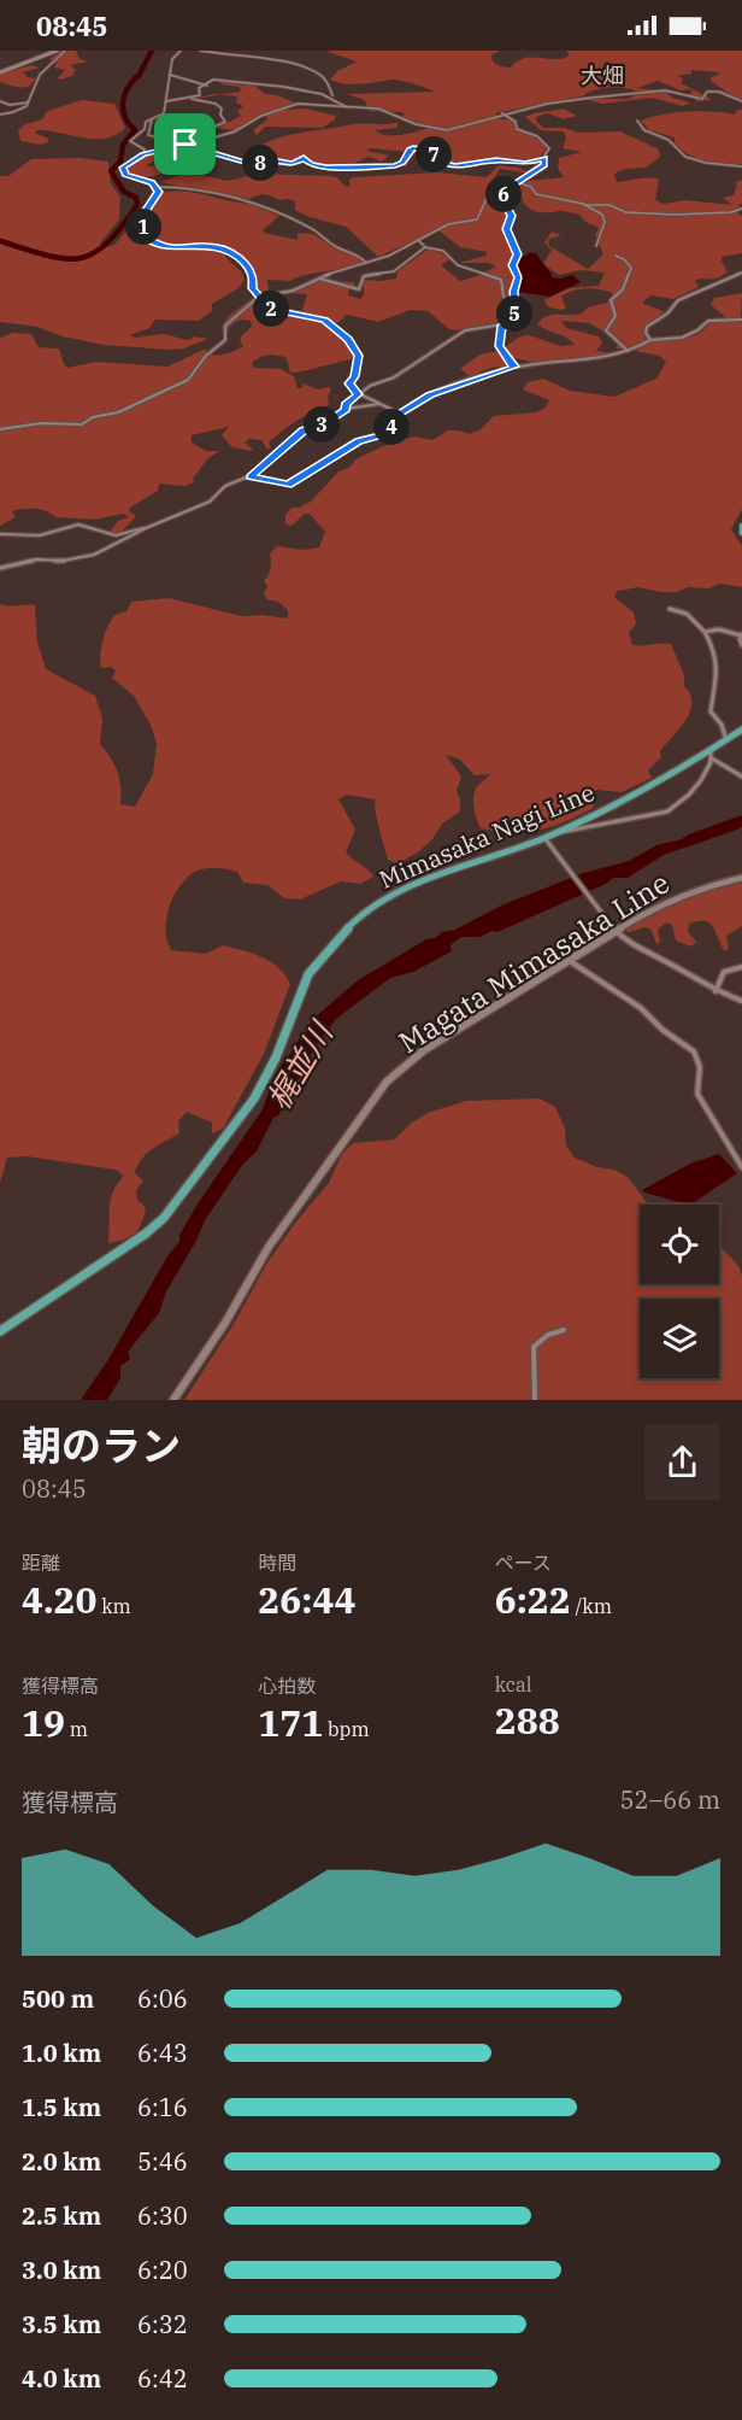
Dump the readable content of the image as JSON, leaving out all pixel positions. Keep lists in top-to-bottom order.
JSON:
{
  "streets": {
    "main road": ["Mimasaka Nagi Line", "Magata Mimasaka Line"]
  },
  "districts": ["大畑"],
  "water": ["梶並川"],
  "page": {
    "status": "08:45",
    "pins": [
      "7",
      "8",
      "6",
      "1",
      "2",
      "5",
      "3",
      "4"
    ],
    "heading": ["朝のラン", "08:45"],
    "stats": [
      ["距離", "4.20 km"],
      ["時間", "26:44"],
      ["ペース", "6:22 /km"],
      ["獲得標高", "19 m"],
      ["心拍数", "171 bpm"],
      ["kcal", "288"]
    ],
    "chart": ["獲得標高", "52–66 m"],
    "list": [
      {
        "name": "500 m",
        "note": "6:06"
      },
      {
        "name": "1.0 km",
        "note": "6:43"
      },
      {
        "name": "1.5 km",
        "note": "6:16"
      },
      {
        "name": "2.0 km",
        "note": "5:46"
      },
      {
        "name": "2.5 km",
        "note": "6:30"
      },
      {
        "name": "3.0 km",
        "note": "6:20"
      },
      {
        "name": "3.5 km",
        "note": "6:32"
      },
      {
        "name": "4.0 km",
        "note": "6:42"
      }
    ]
  }
}
